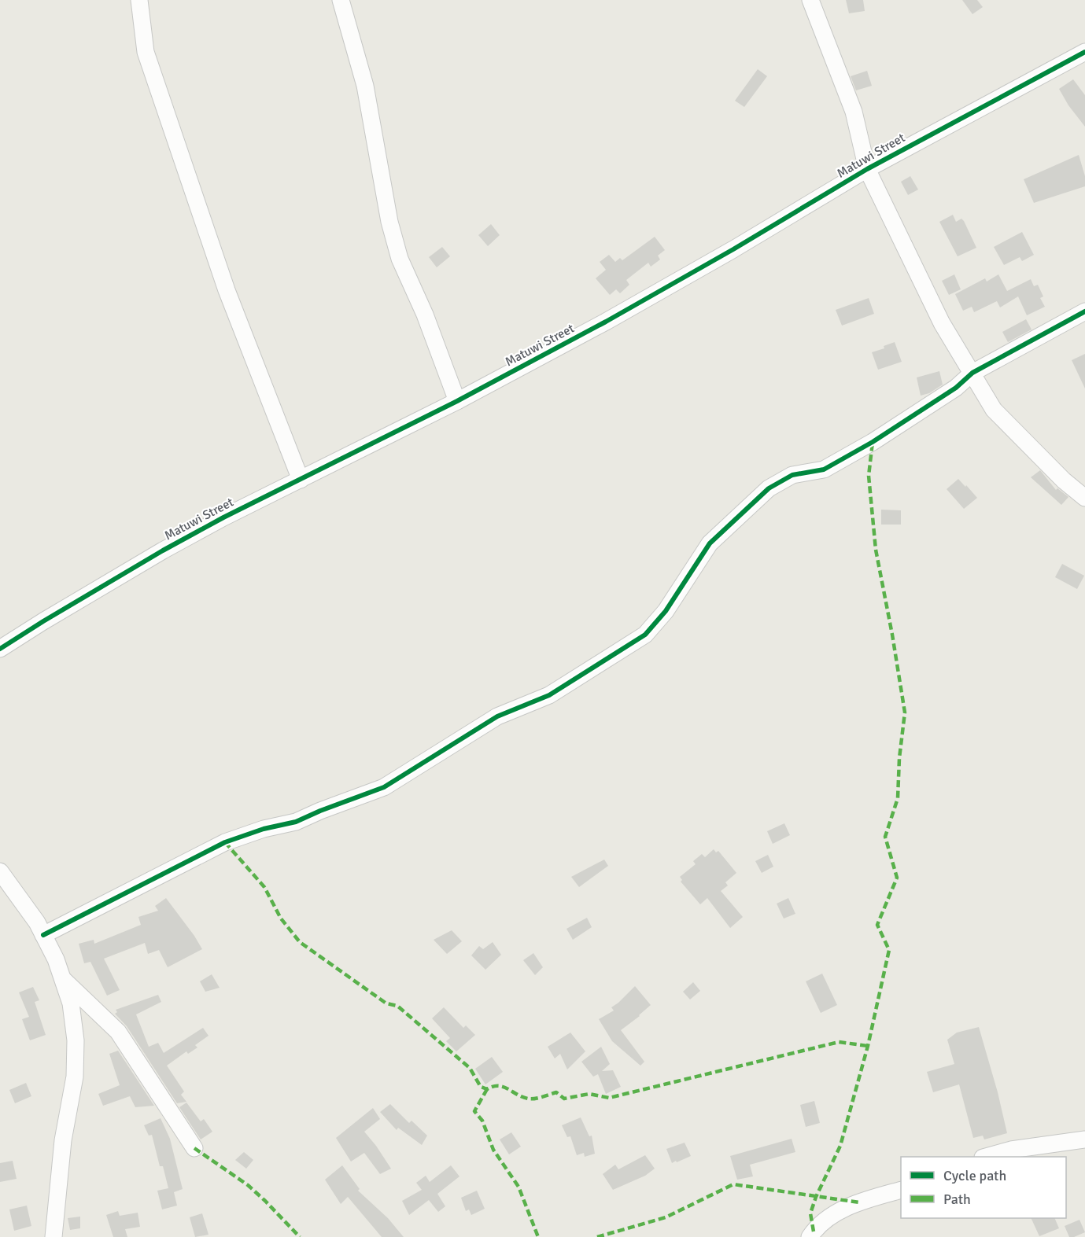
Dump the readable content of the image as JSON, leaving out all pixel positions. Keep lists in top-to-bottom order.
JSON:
{
  "streets": {
    "street": ["Matuwi Street"]
  },
  "legend": ["Cycle path", "Path"]
}
